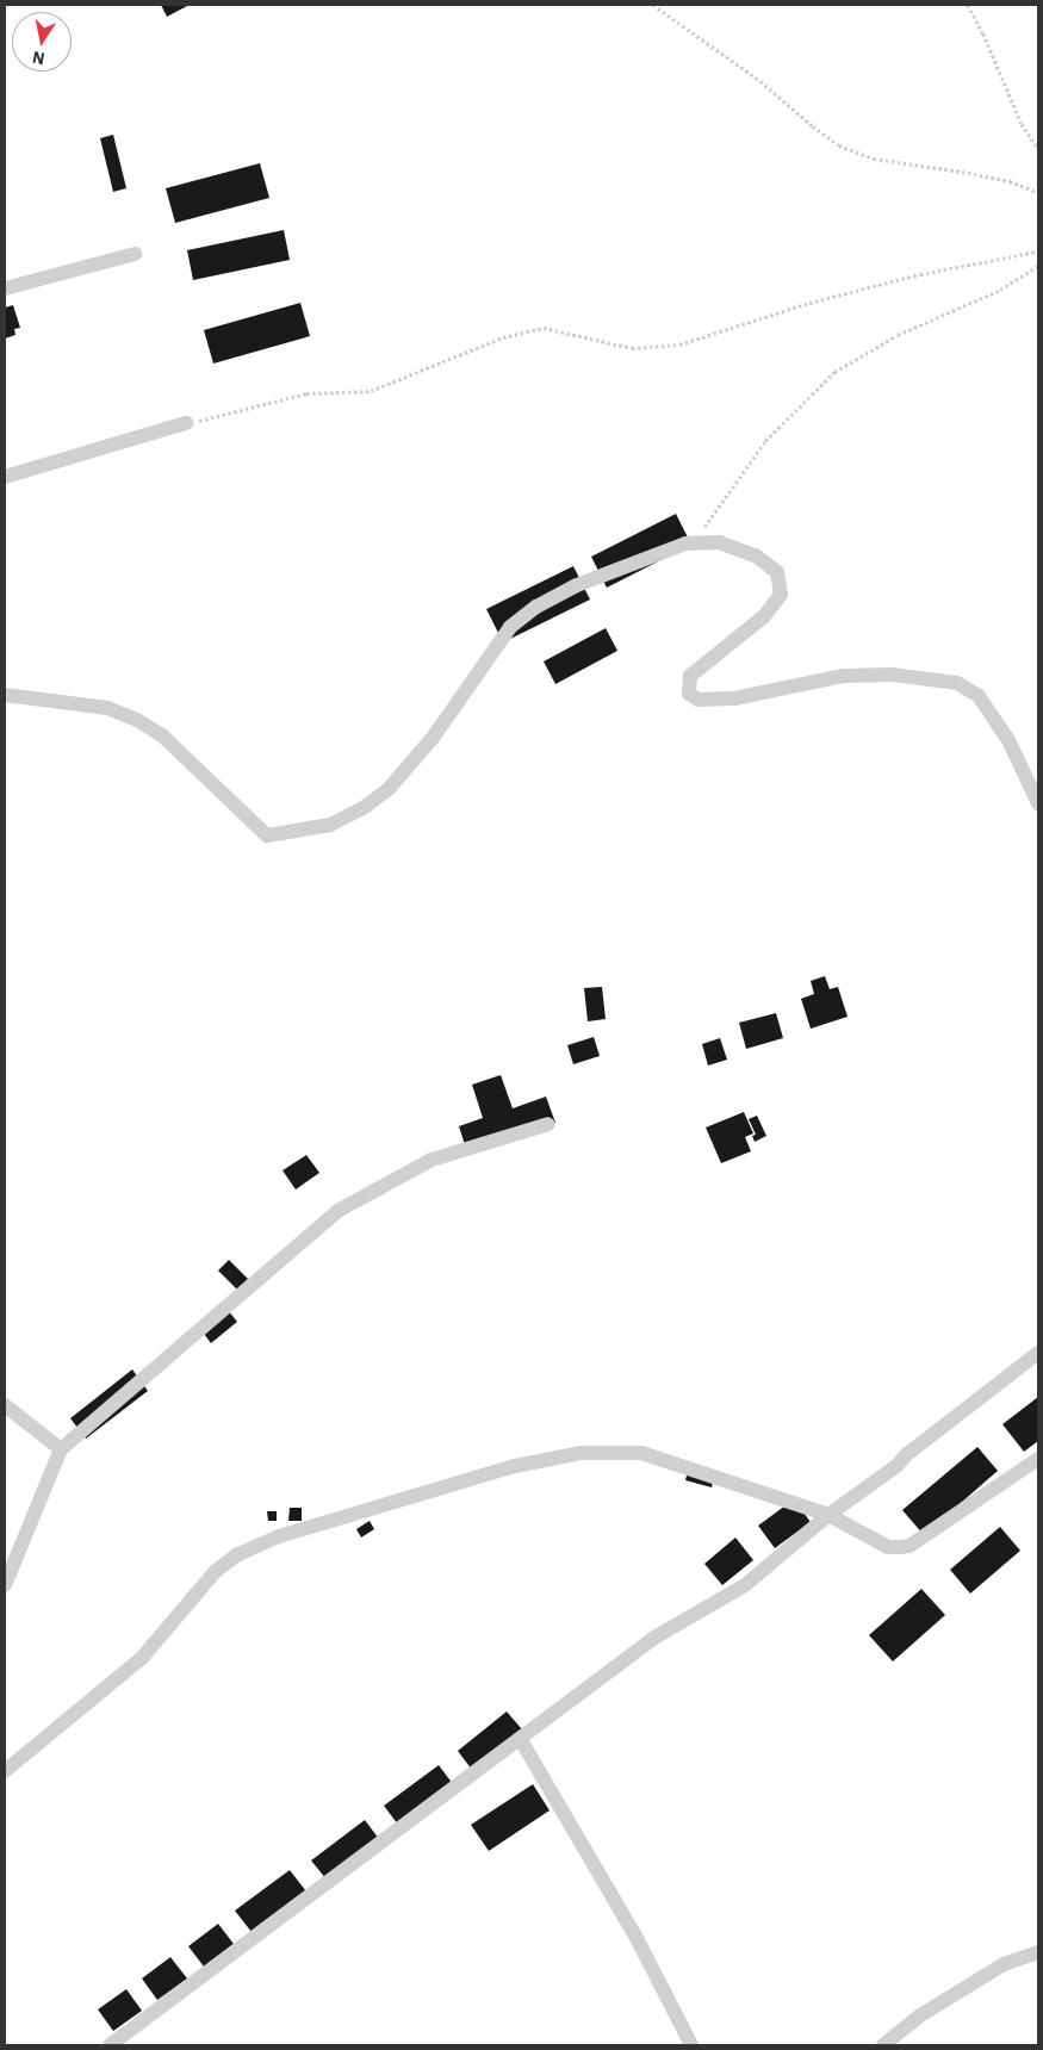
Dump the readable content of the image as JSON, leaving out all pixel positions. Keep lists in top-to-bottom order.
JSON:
{
  "north": "bottom"
}
